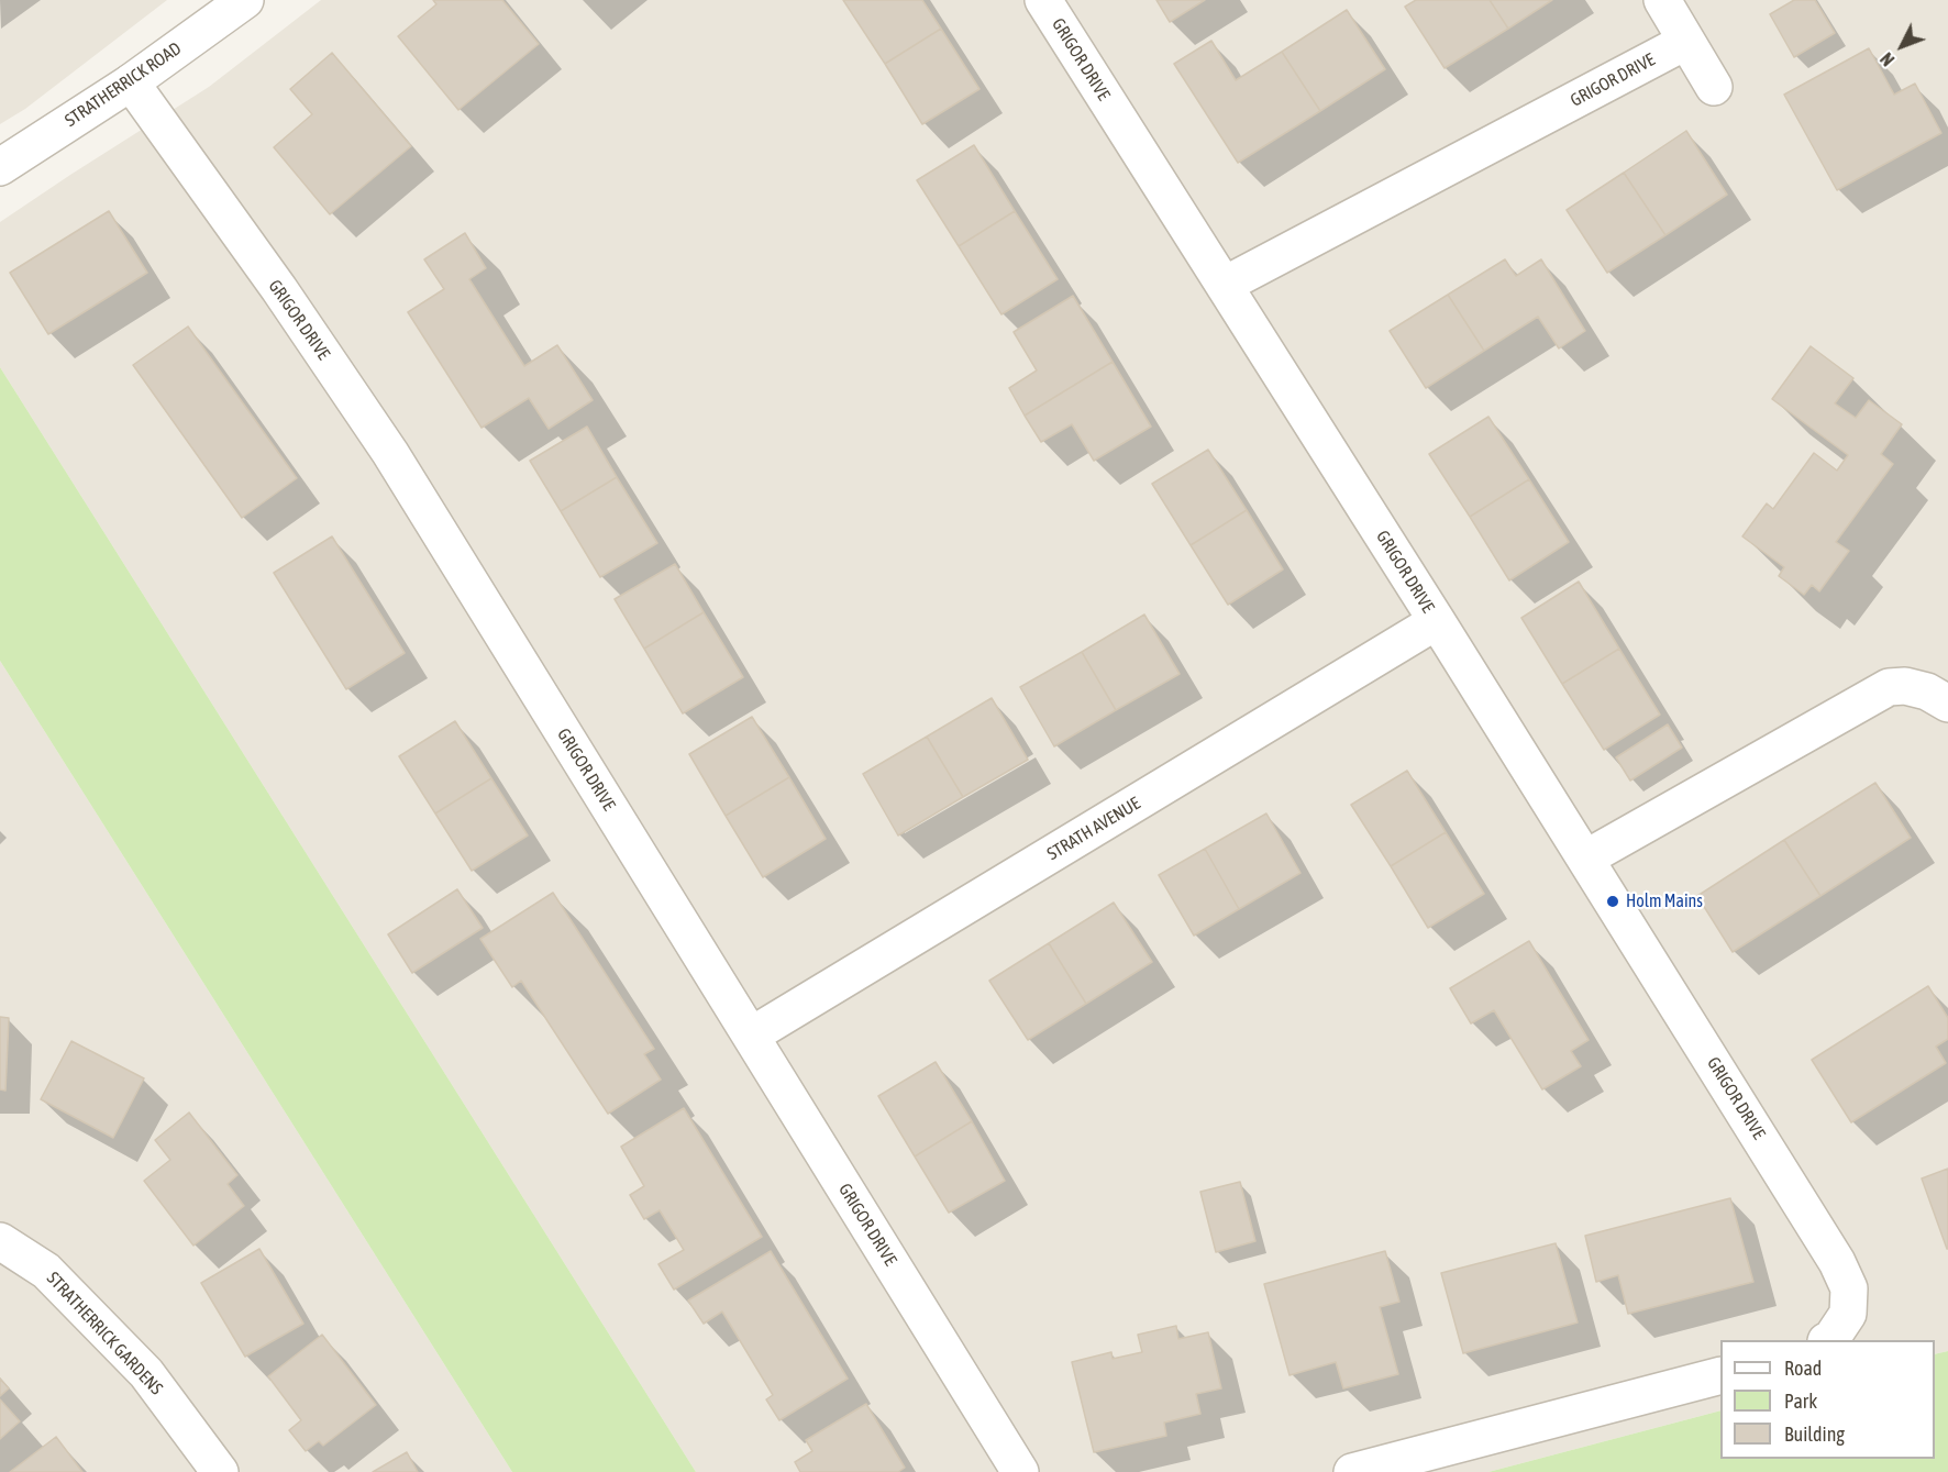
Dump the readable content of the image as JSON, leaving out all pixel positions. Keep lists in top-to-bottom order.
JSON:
{
  "streets": {
    "street": [
      "GRIGOR DRIVE",
      "STRATHERRICK ROAD",
      "STRATH AVENUE",
      "STRATHERRICK GARDENS"
    ]
  },
  "crossings": [
    ["GRIGOR DRIVE", "STRATHERRICK ROAD"],
    ["GRIGOR DRIVE", "STRATH AVENUE"]
  ],
  "places": ["Holm Mains"],
  "legend": ["Road", "Park", "Building"],
  "north": "bottom left"
}
